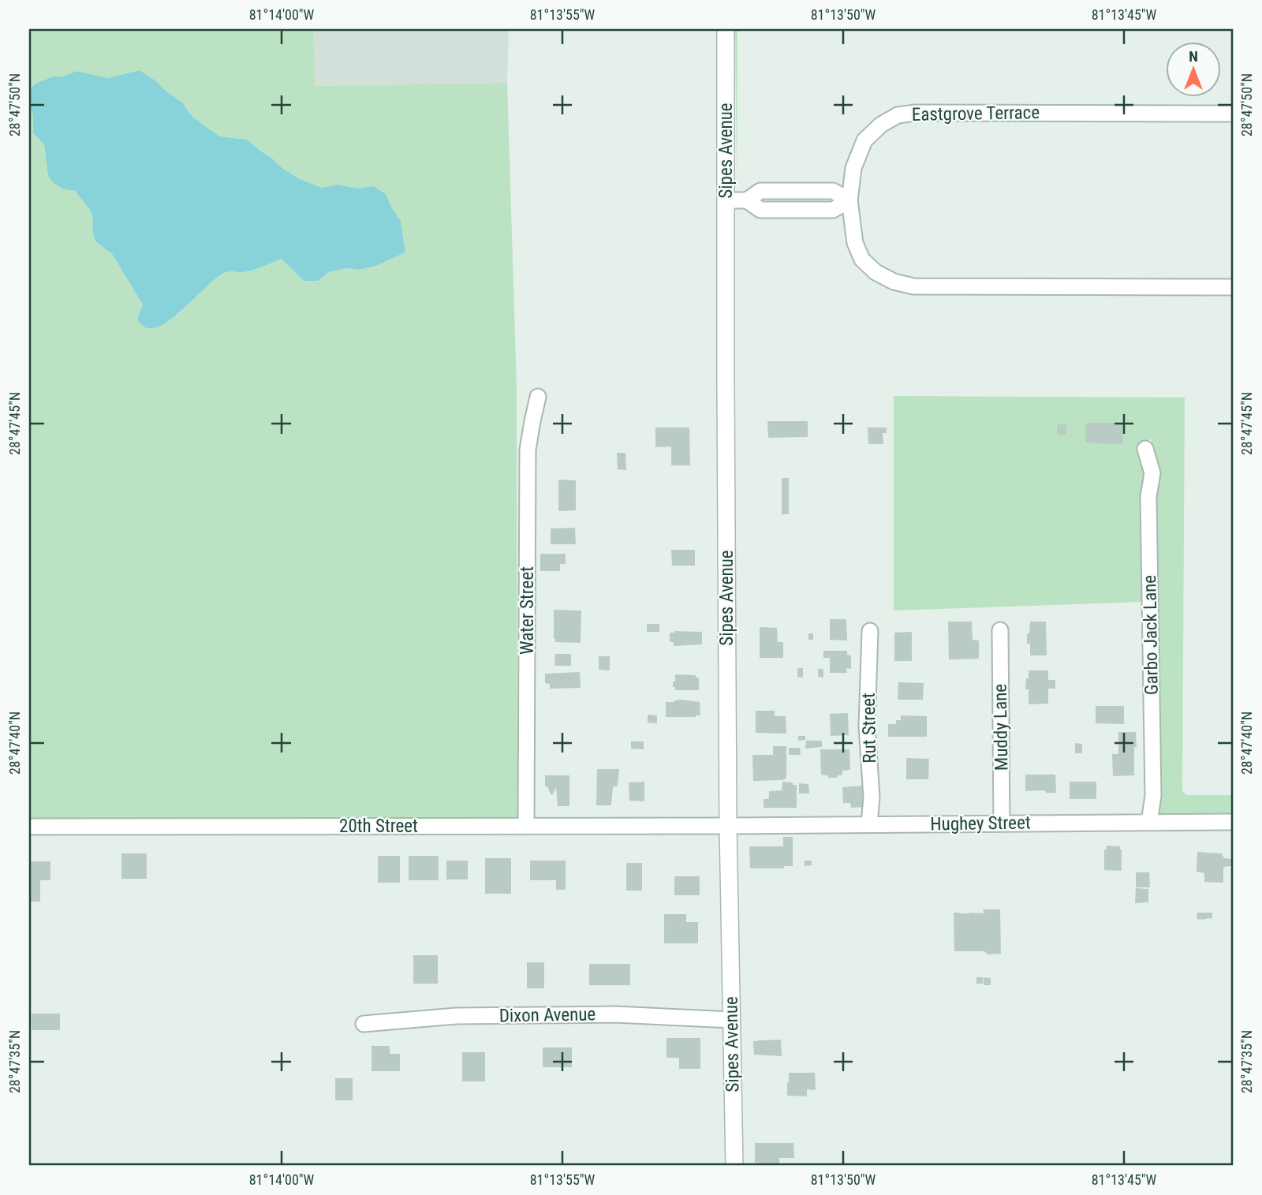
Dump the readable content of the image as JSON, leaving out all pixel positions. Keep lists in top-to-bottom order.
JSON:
{
  "streets": {
    "street": [
      "Eastgrove Terrace",
      "Sipes Avenue",
      "Water Street",
      "Garbo Jack Lane",
      "Muddy Lane",
      "Rut Street",
      "Hughey Street",
      "20th Street",
      "Dixon Avenue"
    ]
  },
  "crossings": [
    ["Sipes Avenue", "Hughey Street"],
    ["Sipes Avenue", "20th Street"],
    ["Sipes Avenue", "Dixon Avenue"],
    ["Water Street", "20th Street"],
    ["Garbo Jack Lane", "Hughey Street"],
    ["Muddy Lane", "Hughey Street"],
    ["Rut Street", "Hughey Street"],
    ["Hughey Street", "20th Street"]
  ],
  "north": "top",
  "coordinates": [
    "81°14'00\"W",
    "81°13'55\"W",
    "81°13'50\"W",
    "81°13'45\"W",
    "28°47'50\"N",
    "28°47'45\"N",
    "28°47'40\"N",
    "28°47'35\"N"
  ]
}
